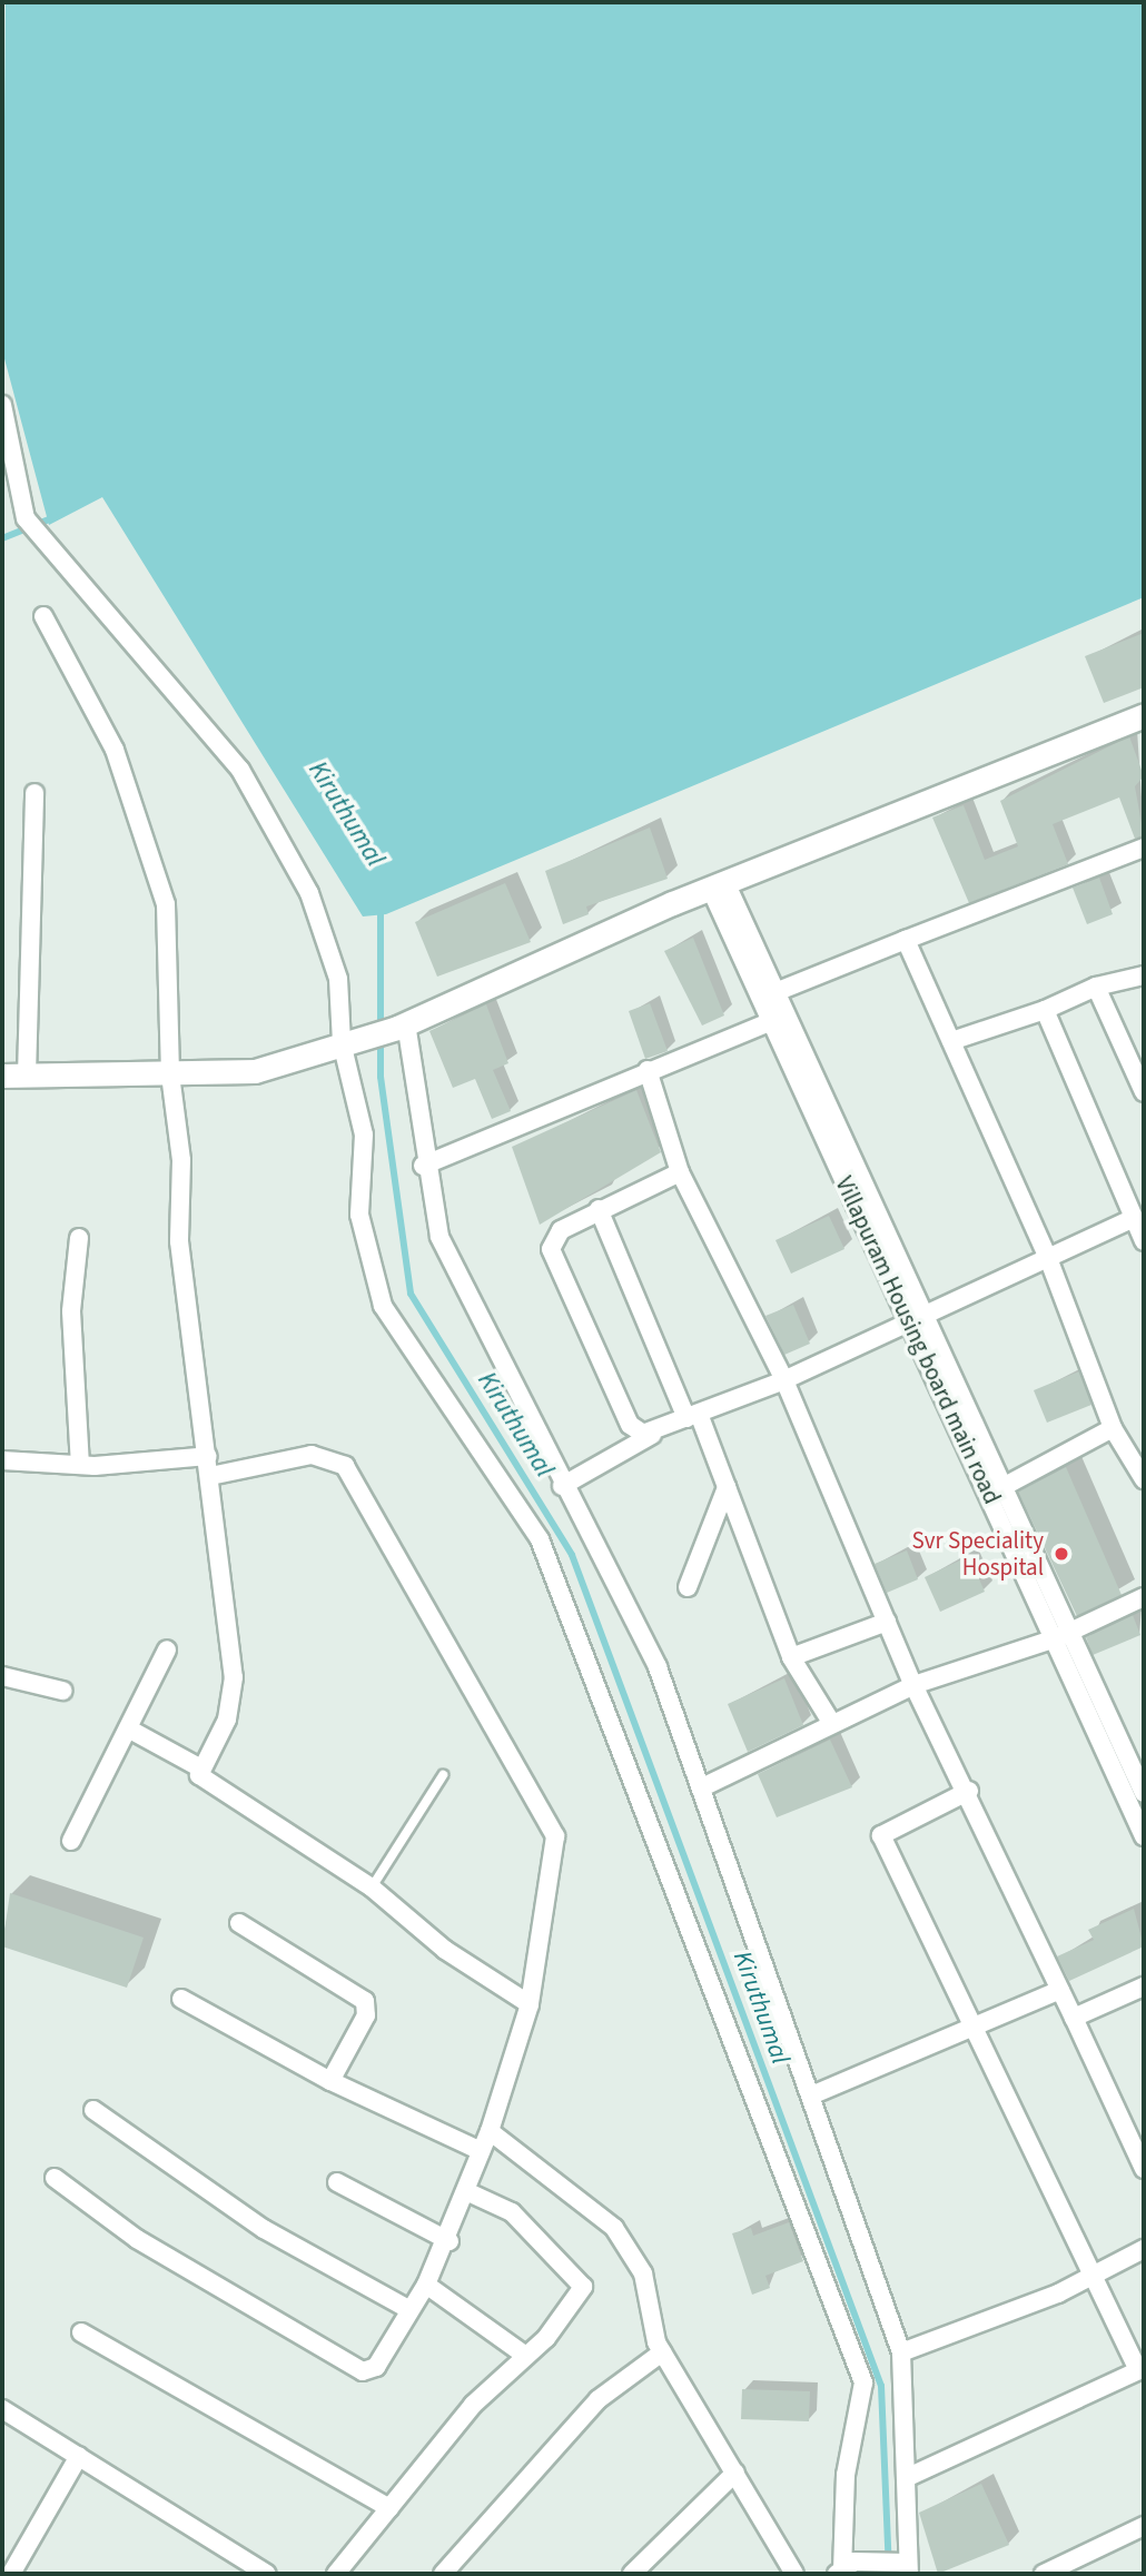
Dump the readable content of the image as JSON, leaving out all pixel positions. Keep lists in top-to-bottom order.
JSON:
{
  "streets": {
    "street": ["Villapuram Housing board main road"]
  },
  "water": ["Kiruthumal"],
  "places": ["Svr Speciality Hospital"]
}
